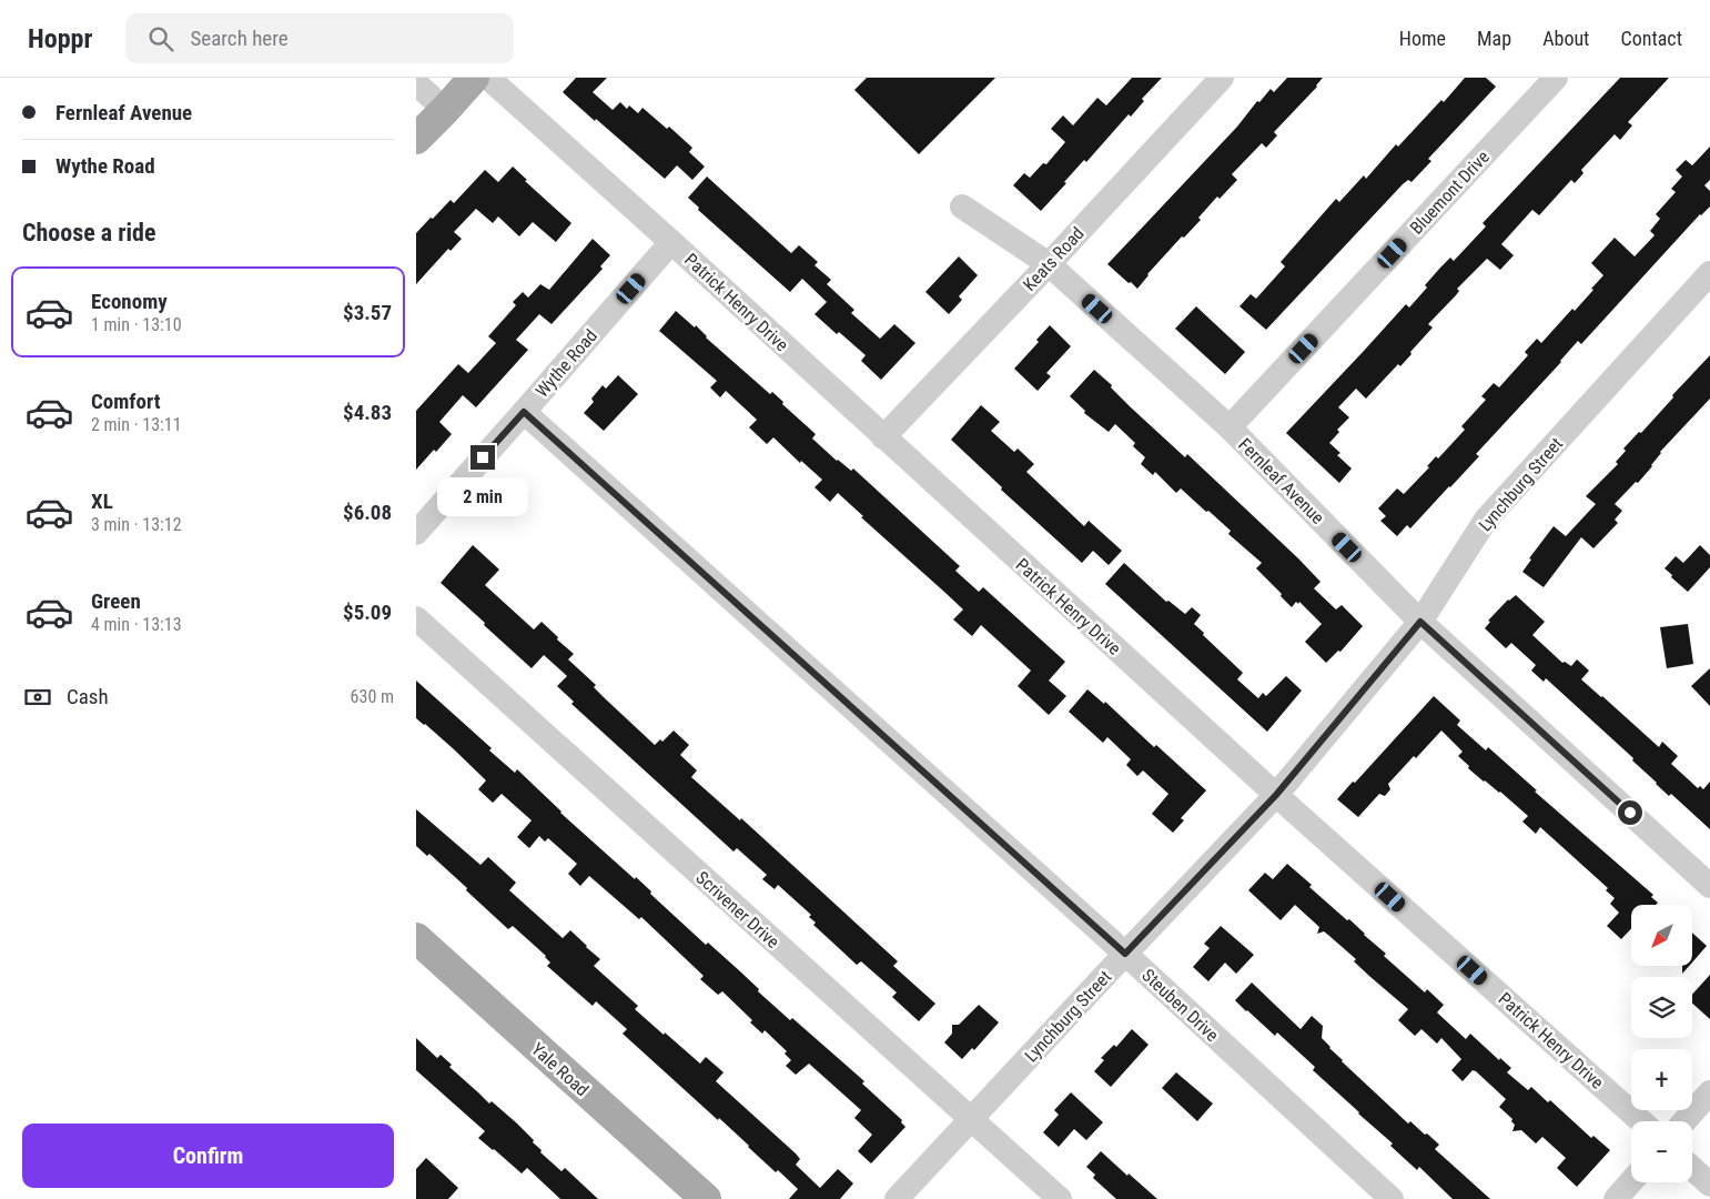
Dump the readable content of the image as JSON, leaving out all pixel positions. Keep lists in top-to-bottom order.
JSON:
{
  "streets": {
    "main road": ["Yale Road"],
    "street": [
      "Bluemont Drive",
      "Keats Road",
      "Patrick Henry Drive",
      "Wythe Road",
      "Fernleaf Avenue",
      "Lynchburg Street",
      "Scrivener Drive",
      "Steuben Drive"
    ]
  },
  "crossings": [
    ["Bluemont Drive", "Fernleaf Avenue"],
    ["Keats Road", "Patrick Henry Drive"],
    ["Keats Road", "Fernleaf Avenue"],
    ["Patrick Henry Drive", "Wythe Road"],
    ["Patrick Henry Drive", "Lynchburg Street"],
    ["Wythe Road", "Steuben Drive"],
    ["Fernleaf Avenue", "Lynchburg Street"],
    ["Lynchburg Street", "Scrivener Drive"],
    ["Lynchburg Street", "Steuben Drive"]
  ],
  "north": "bottom left",
  "page": {
    "header": "Hoppr",
    "search": "Search here",
    "nav": [
      "Home",
      "Map",
      "About",
      "Contact"
    ],
    "banner": ["Fernleaf Avenue", "Wythe Road"],
    "heading": "Choose a ride",
    "list": [
      {
        "name": "Economy",
        "note": "1 min · 13:10",
        "value": "$3.57"
      },
      {
        "name": "Comfort",
        "note": "2 min · 13:11",
        "value": "$4.83"
      },
      {
        "name": "XL",
        "note": "3 min · 13:12",
        "value": "$6.08"
      },
      {
        "name": "Green",
        "note": "4 min · 13:13",
        "value": "$5.09"
      }
    ],
    "bubble": "2 min",
    "pay": ["Cash", "630 m"],
    "map_buttons": ["+", "−"],
    "buttons": "Confirm"
  }
}
